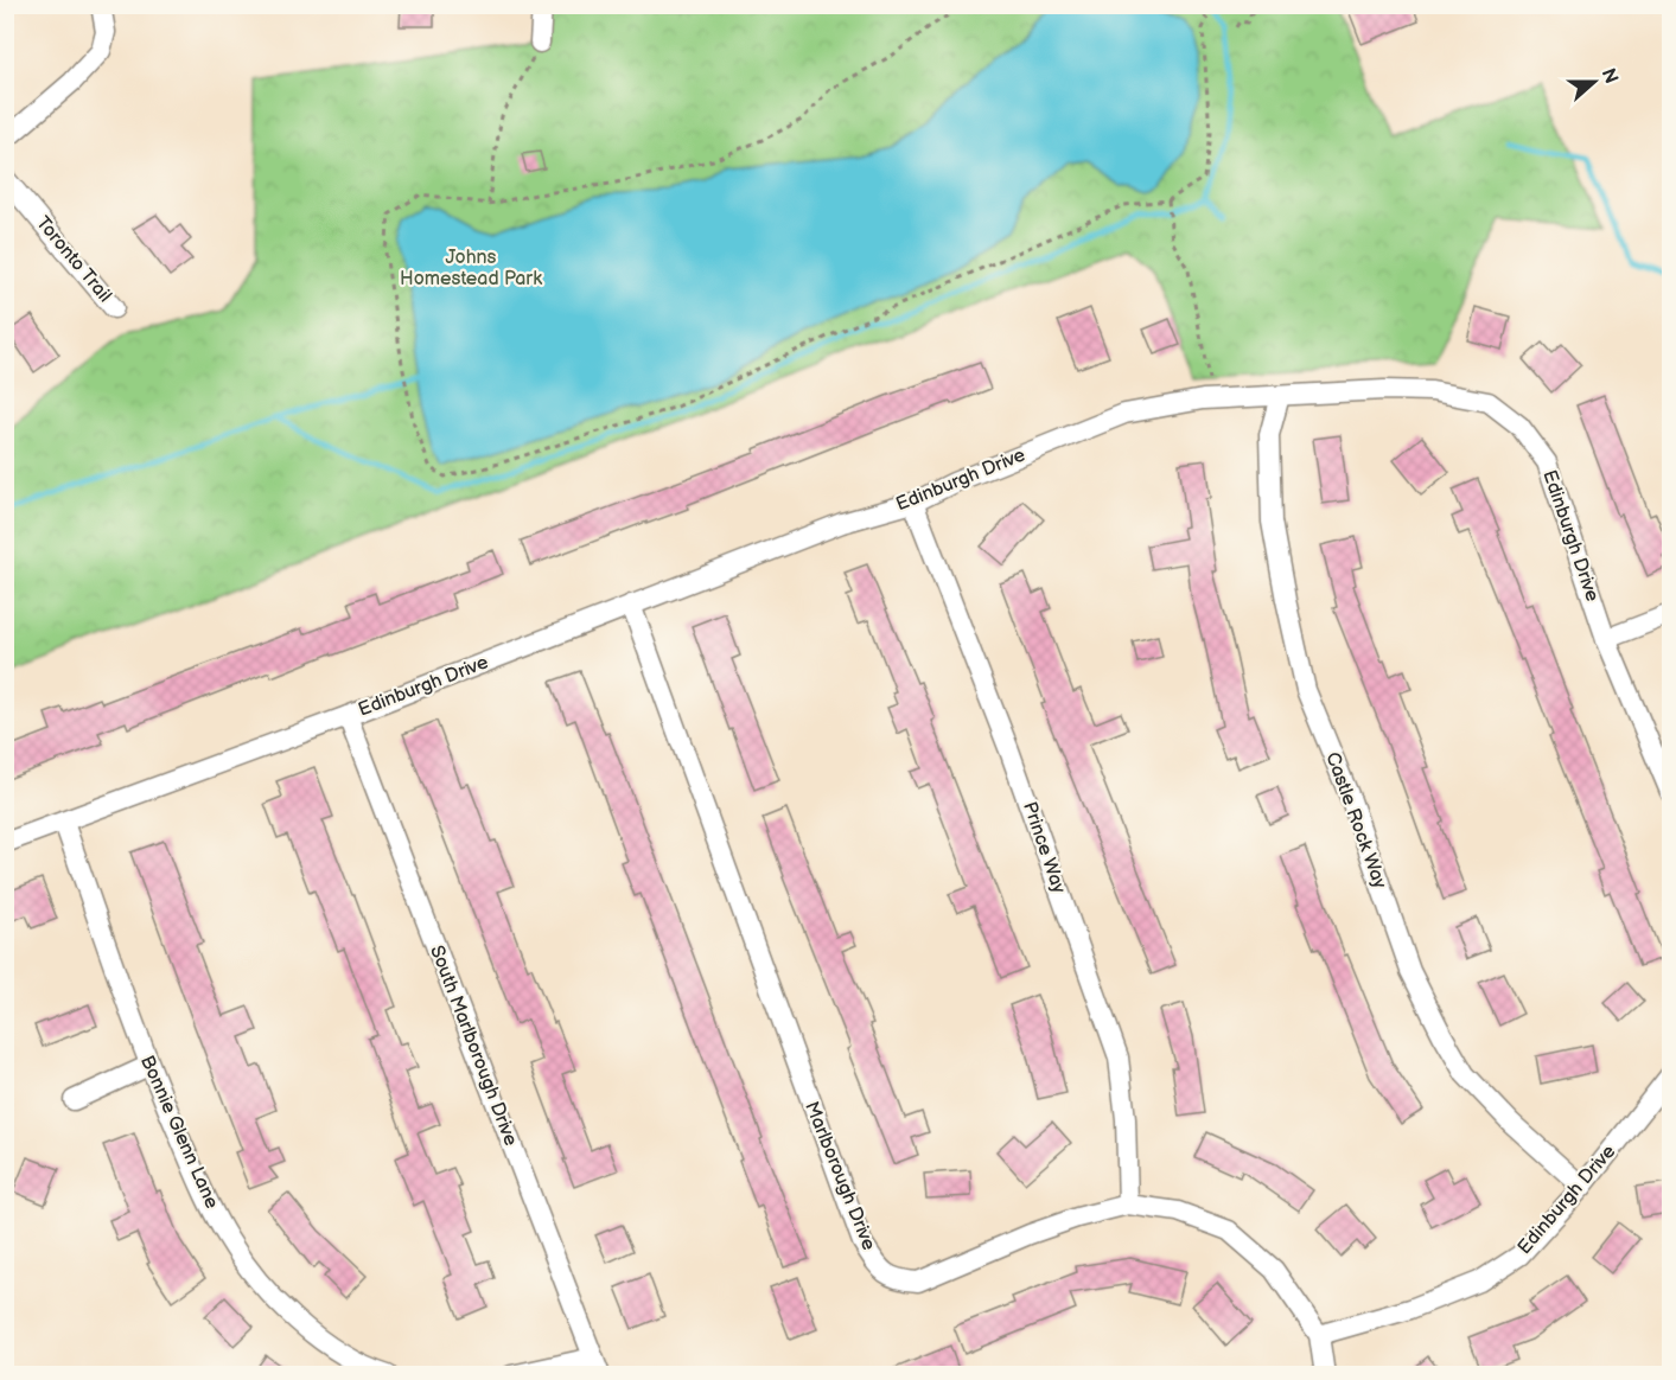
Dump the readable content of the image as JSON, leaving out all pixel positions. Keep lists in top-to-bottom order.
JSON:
{
  "streets": {
    "street": [
      "Toronto Trail",
      "Edinburgh Drive",
      "Castle Rock Way",
      "Prince Way",
      "South Marlborough Drive",
      "Bonnie Glenn Lane",
      "Marlborough Drive"
    ]
  },
  "crossings": [
    ["Edinburgh Drive", "Castle Rock Way"],
    ["Edinburgh Drive", "Prince Way"],
    ["Edinburgh Drive", "South Marlborough Drive"],
    ["Edinburgh Drive", "Bonnie Glenn Lane"],
    ["Edinburgh Drive", "Marlborough Drive"],
    ["Prince Way", "Marlborough Drive"]
  ],
  "parks": ["Johns Homestead Park"],
  "north": "right"
}
